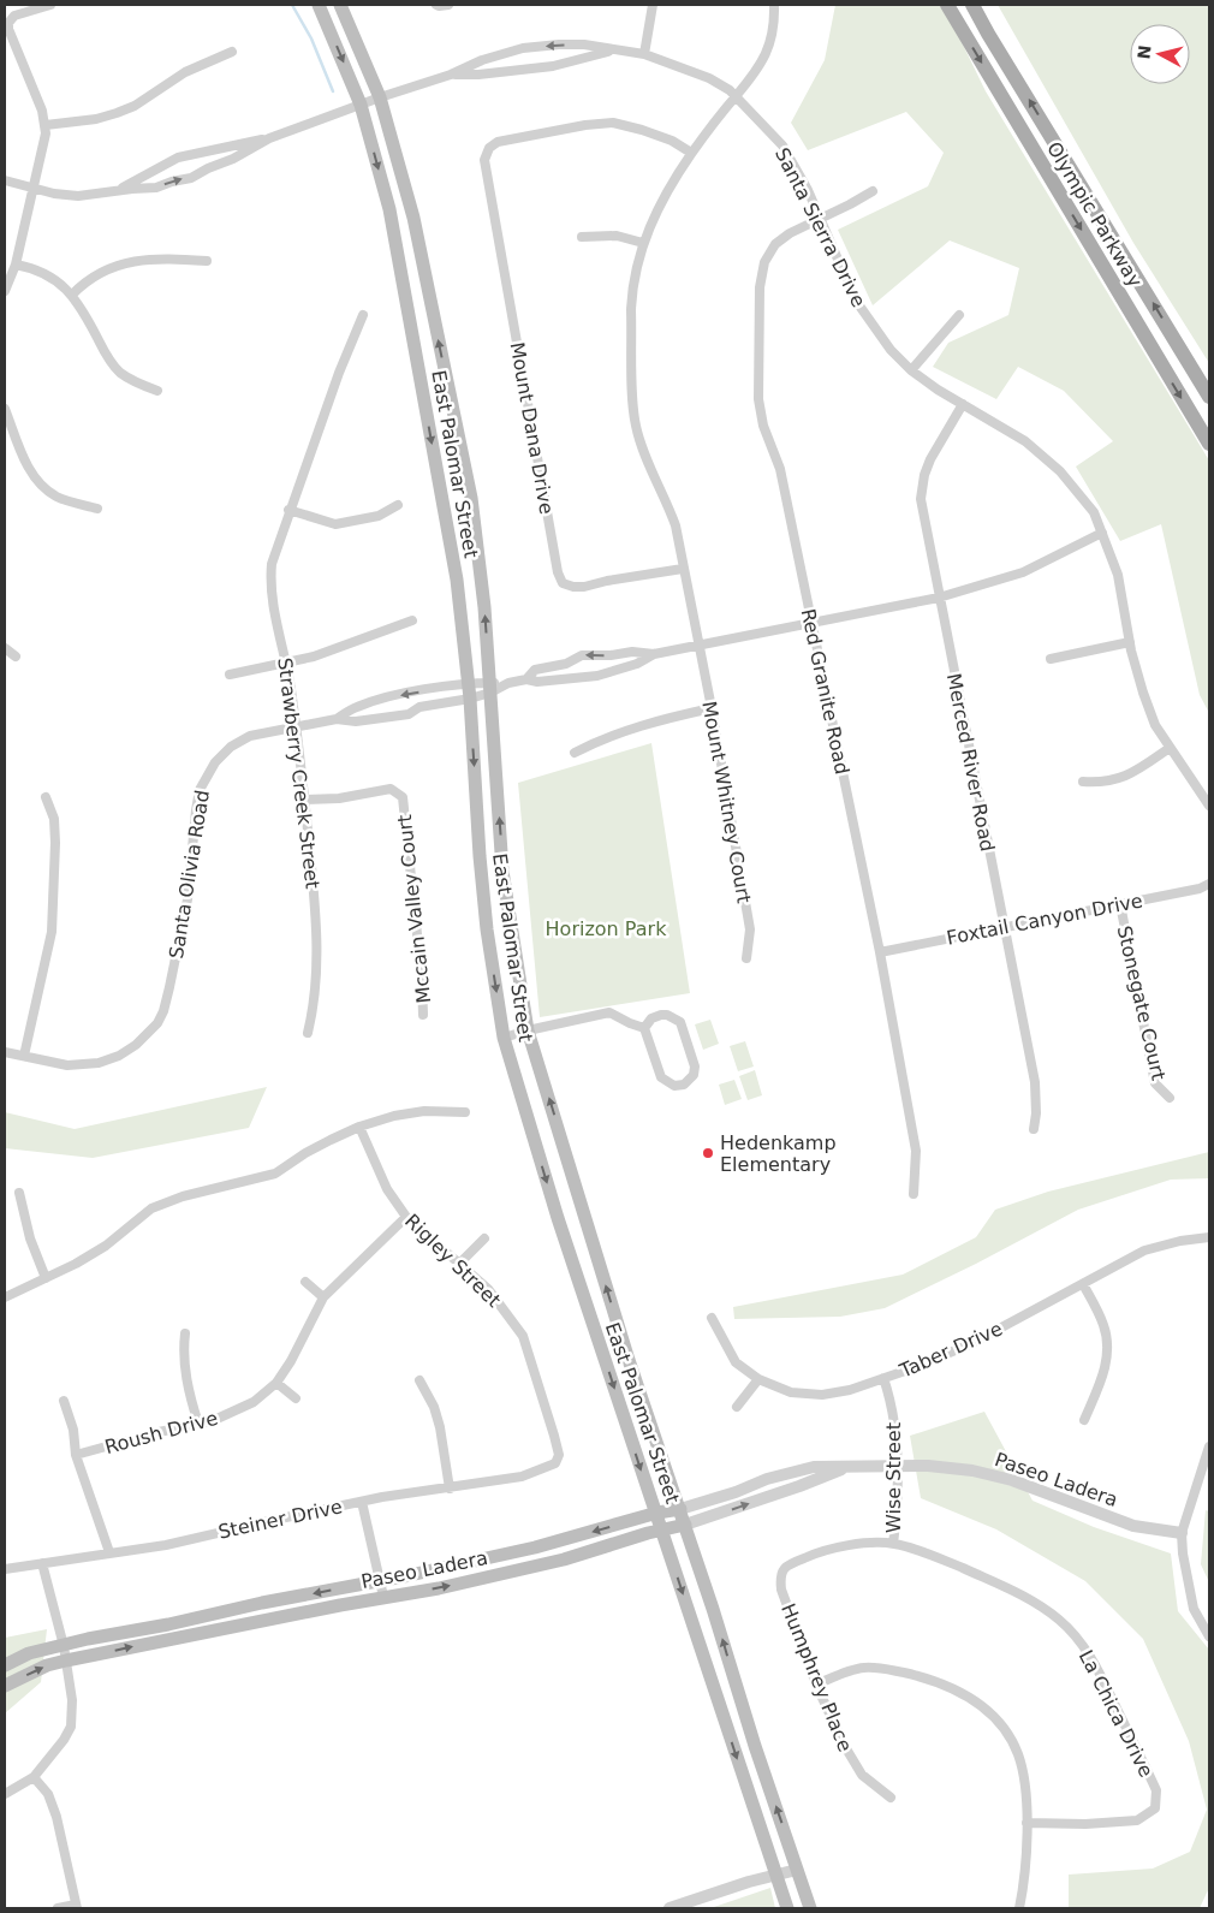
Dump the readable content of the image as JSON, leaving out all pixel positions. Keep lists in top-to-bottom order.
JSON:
{
  "streets": {
    "main road": ["Olympic Parkway", "East Palomar Street", "Paseo Ladera"],
    "street": [
      "Santa Sierra Drive",
      "Mount Dana Drive",
      "Red Granite Road",
      "Merced River Road",
      "Strawberry Creek Street",
      "Mount Whitney Court",
      "Santa Olivia Road",
      "Mccain Valley Court",
      "Foxtail Canyon Drive",
      "Stonegate Court",
      "Rigley Street",
      "Taber Drive",
      "Roush Drive",
      "Wise Street",
      "Steiner Drive",
      "Humphrey Place",
      "La Chica Drive"
    ]
  },
  "crossings": [
    ["Santa Sierra Drive", "East Palomar Street"],
    ["Santa Sierra Drive", "Red Granite Road"],
    ["Santa Sierra Drive", "Merced River Road"],
    ["Santa Sierra Drive", "Mount Whitney Court"],
    ["Santa Sierra Drive", "Santa Olivia Road"],
    ["Mount Dana Drive", "Mount Whitney Court"],
    ["East Palomar Street", "Santa Olivia Road"],
    ["East Palomar Street", "Paseo Ladera"],
    ["Red Granite Road", "Santa Olivia Road"],
    ["Red Granite Road", "Foxtail Canyon Drive"],
    ["Merced River Road", "Santa Olivia Road"],
    ["Merced River Road", "Foxtail Canyon Drive"],
    ["Strawberry Creek Street", "Santa Olivia Road"],
    ["Strawberry Creek Street", "Mccain Valley Court"],
    ["Mount Whitney Court", "Santa Olivia Road"],
    ["Foxtail Canyon Drive", "Stonegate Court"],
    ["Rigley Street", "Roush Drive"],
    ["Rigley Street", "Steiner Drive"],
    ["Taber Drive", "Wise Street"],
    ["Wise Street", "Paseo Ladera"],
    ["Wise Street", "La Chica Drive"],
    ["Humphrey Place", "La Chica Drive"]
  ],
  "parks": ["Horizon Park"],
  "places": ["Hedenkamp Elementary"],
  "north": "left"
}
